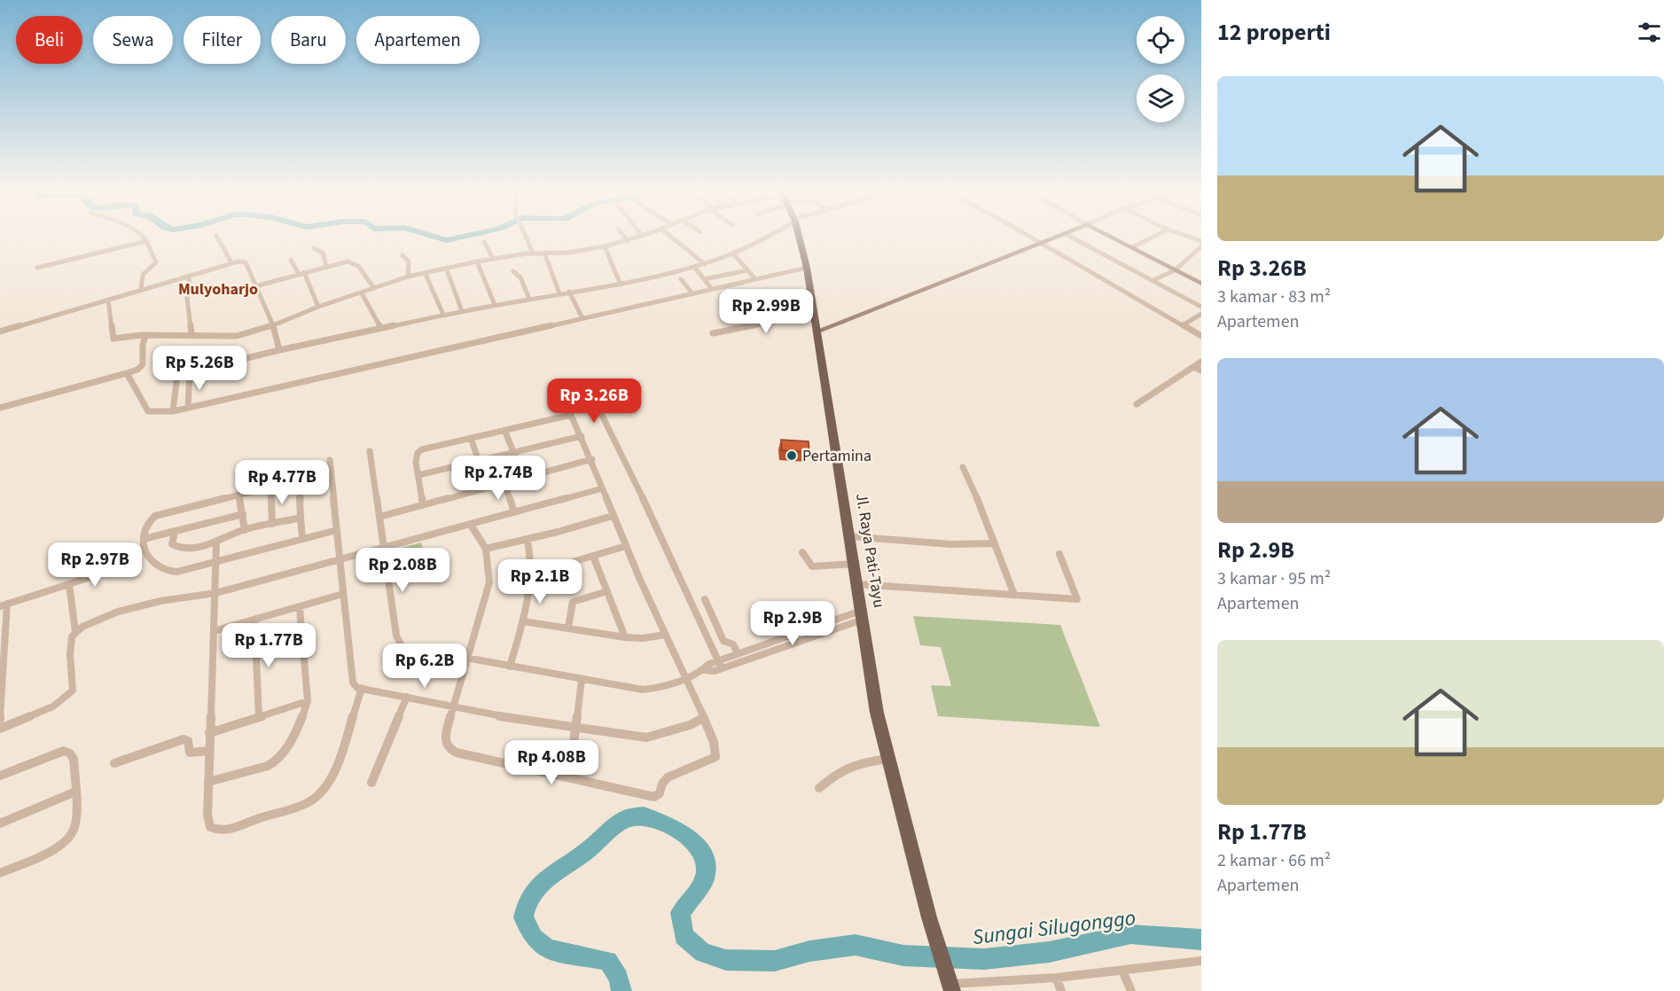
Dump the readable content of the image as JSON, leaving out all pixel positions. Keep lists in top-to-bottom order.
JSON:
{
  "streets": {
    "main road": ["Jl. Raya Pati-Tayu"]
  },
  "districts": ["Mulyoharjo"],
  "water": ["Sungai Silugonggo"],
  "places": ["Pertamina"],
  "page": {
    "heading": "12 properti",
    "chip": [
      "Beli",
      "Sewa",
      "Filter",
      "Baru",
      "Apartemen"
    ],
    "list": [
      {
        "name": "Rp 3.26B",
        "note": "3 kamar · 83 m² · Apartemen"
      },
      {
        "name": "Rp 2.9B",
        "note": "3 kamar · 95 m² · Apartemen"
      },
      {
        "name": "Rp 1.77B",
        "note": "2 kamar · 66 m² · Apartemen"
      }
    ],
    "price": [
      "Rp 2.99B",
      "Rp 5.26B",
      "Rp 3.26B",
      "Rp 2.74B",
      "Rp 4.77B",
      "Rp 2.97B",
      "Rp 2.08B",
      "Rp 2.1B",
      "Rp 2.9B",
      "Rp 1.77B",
      "Rp 6.2B",
      "Rp 4.08B"
    ]
  }
}
